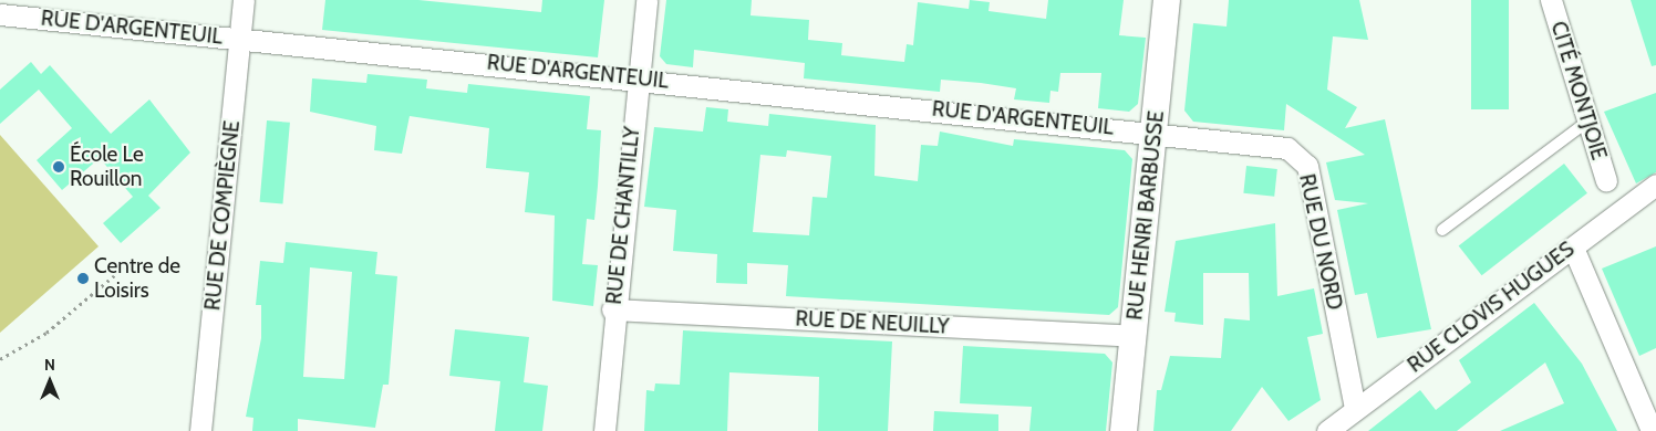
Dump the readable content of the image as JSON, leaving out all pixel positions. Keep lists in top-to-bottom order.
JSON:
{
  "streets": {
    "street": [
      "RUE D'ARGENTEUIL",
      "CITÉ MONTJOIE",
      "RUE DE COMPIÈGNE",
      "RUE DE CHANTILLY",
      "RUE HENRI BARBUSSE",
      "RUE DU NORD",
      "RUE CLOVIS HUGUES",
      "RUE DE NEUILLY"
    ]
  },
  "crossings": [
    ["RUE D'ARGENTEUIL", "RUE DE COMPIÈGNE"],
    ["RUE D'ARGENTEUIL", "RUE DE CHANTILLY"],
    ["RUE D'ARGENTEUIL", "RUE HENRI BARBUSSE"],
    ["RUE D'ARGENTEUIL", "RUE DU NORD"],
    ["RUE DE CHANTILLY", "RUE DE NEUILLY"],
    ["RUE HENRI BARBUSSE", "RUE DU NORD"],
    ["RUE HENRI BARBUSSE", "RUE DE NEUILLY"],
    ["RUE DU NORD", "RUE CLOVIS HUGUES"]
  ],
  "places": ["École Le Rouillon", "Centre de Loisirs"],
  "north": "top"
}
